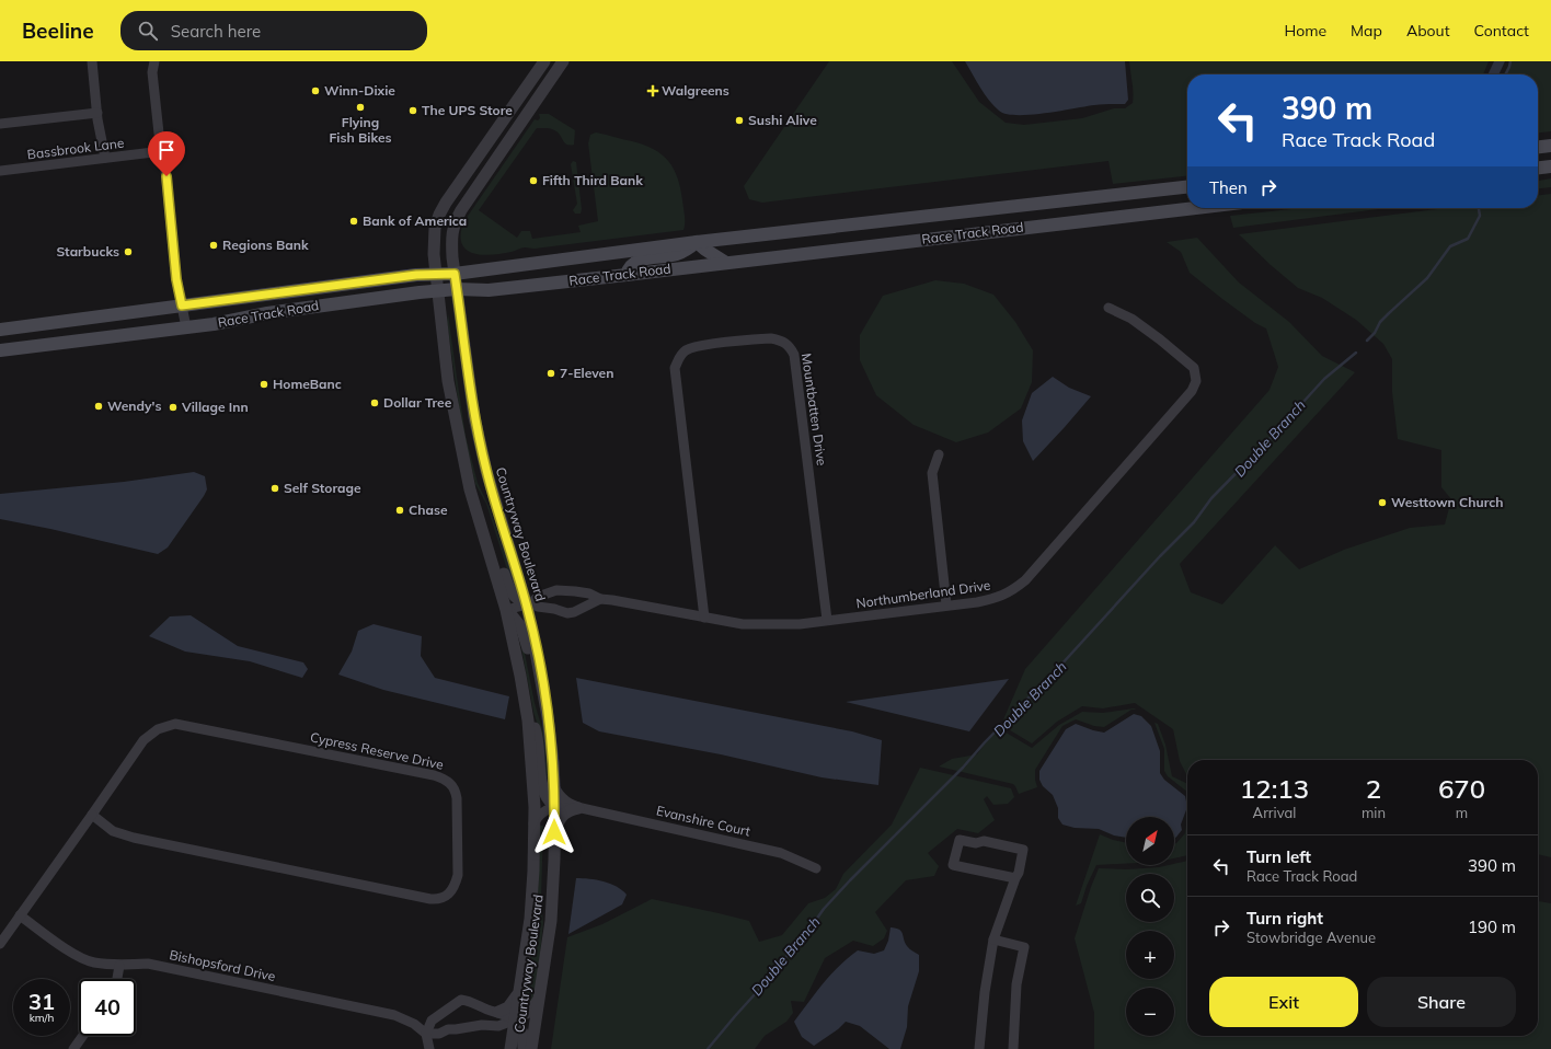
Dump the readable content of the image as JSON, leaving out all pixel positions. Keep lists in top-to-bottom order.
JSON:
{
  "streets": {
    "main road": ["Race Track Road"],
    "street": [
      "Bassbrook Lane",
      "Mountbatten Drive",
      "Countryway Boulevard",
      "Northumberland Drive",
      "Cypress Reserve Drive",
      "Evanshire Court",
      "Bishopsford Drive"
    ]
  },
  "crossings": [
    ["Race Track Road", "Countryway Boulevard"],
    ["Mountbatten Drive", "Northumberland Drive"],
    ["Countryway Boulevard", "Northumberland Drive"],
    ["Countryway Boulevard", "Evanshire Court"],
    ["Cypress Reserve Drive", "Bishopsford Drive"]
  ],
  "water": ["Double Branch"],
  "places": {
    "other": [
      "Winn-Dixie",
      "Flying Fish Bikes",
      "The UPS Store",
      "Sushi Alive",
      "Fifth Third Bank",
      "Bank of America",
      "Regions Bank",
      "Starbucks",
      "7-Eleven",
      "HomeBanc",
      "Dollar Tree",
      "Wendy's",
      "Village Inn",
      "Self Storage",
      "Westtown Church",
      "Chase"
    ],
    "health": ["Walgreens"]
  },
  "north": "top right",
  "page": {
    "header": "Beeline",
    "search": "Search here",
    "nav": [
      "Home",
      "Map",
      "About",
      "Contact"
    ],
    "turn": ["390 m", "Race Track Road"],
    "then": "Then",
    "eta": [
      "12:13",
      "Arrival",
      "2",
      "min",
      "670",
      "m"
    ],
    "map_buttons": ["+", "−"],
    "list": [
      {
        "name": "Turn left",
        "note": "Race Track Road",
        "value": "390 m"
      },
      {
        "name": "Turn right",
        "note": "Stowbridge Avenue",
        "value": "190 m"
      }
    ],
    "buttons": ["Exit", "Share"],
    "speed": "31 km/h",
    "limit": "40"
  }
}
